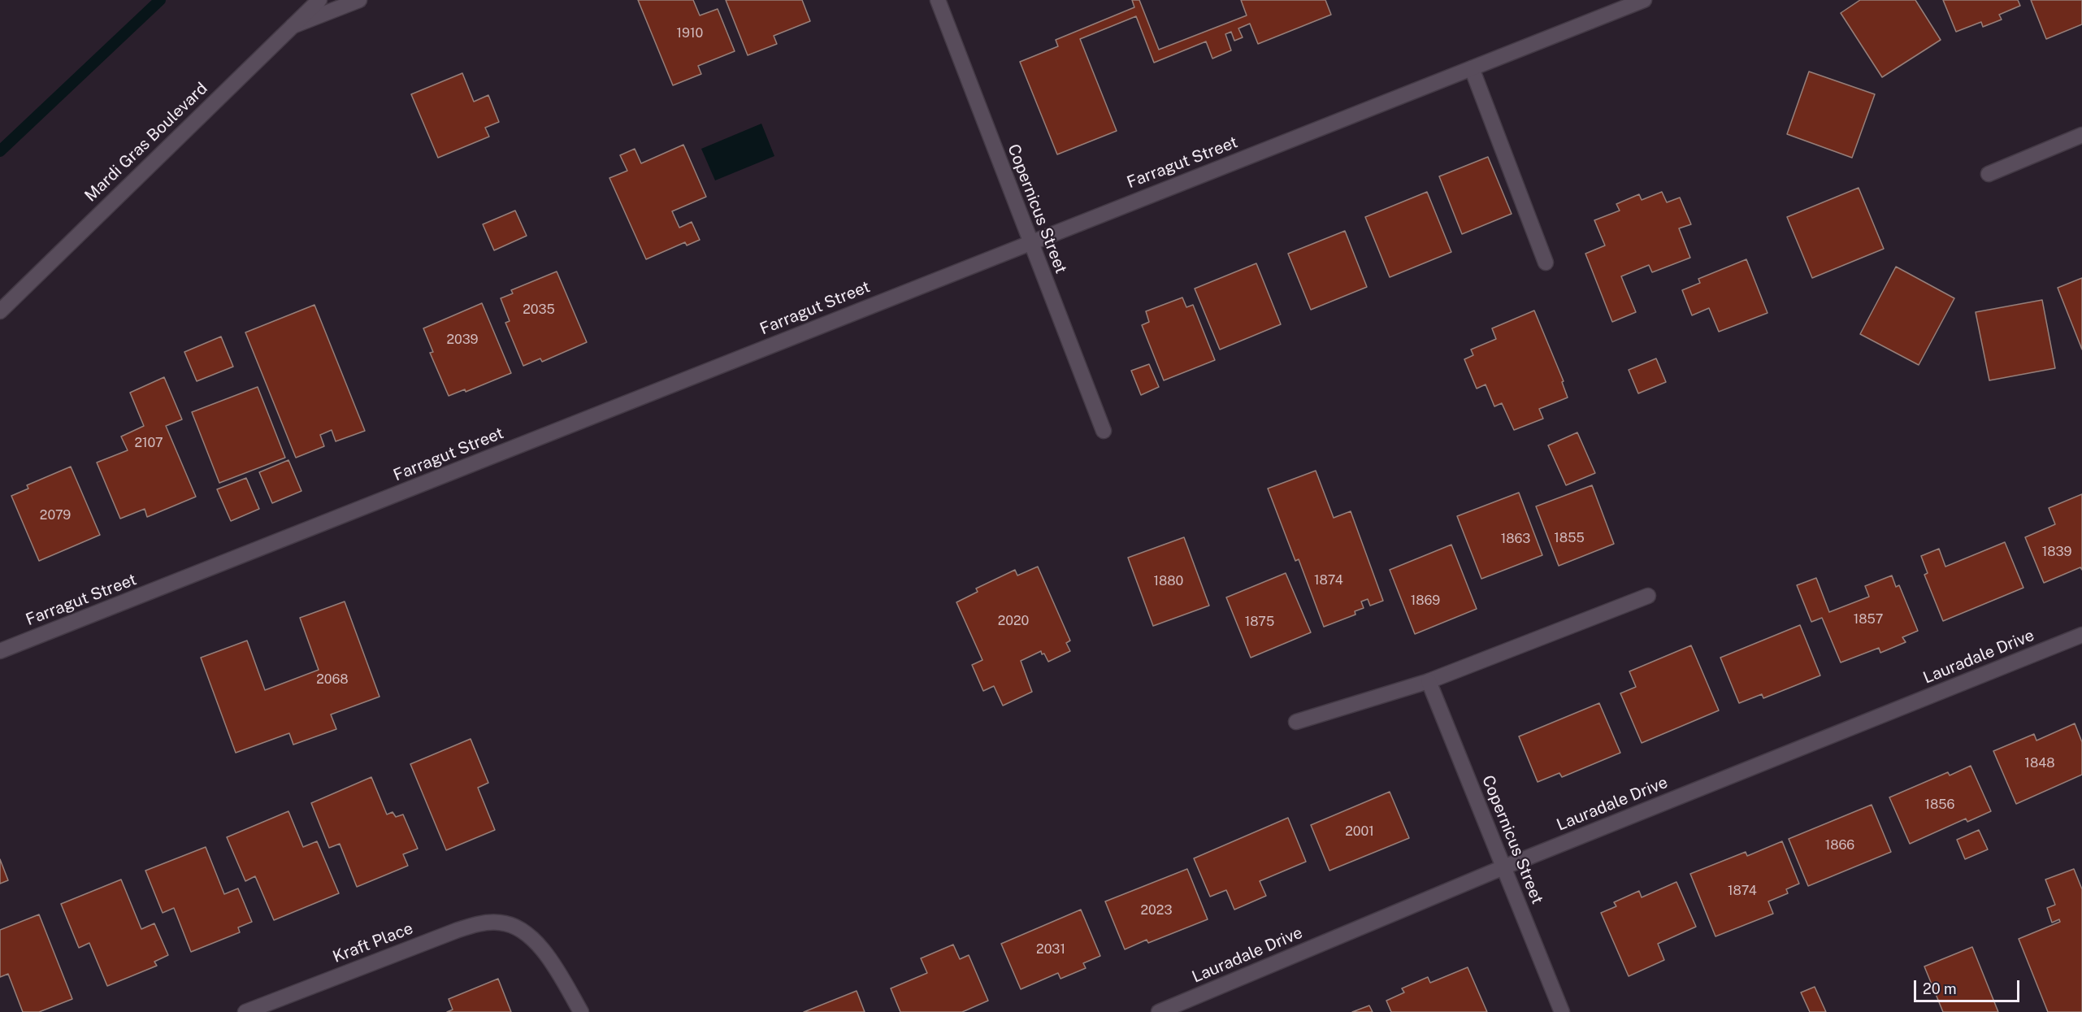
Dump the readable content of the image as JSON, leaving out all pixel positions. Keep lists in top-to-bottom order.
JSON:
{
  "streets": {
    "street": [
      "Mardi Gras Boulevard",
      "Farragut Street",
      "Copernicus Street",
      "Lauradale Drive",
      "Kraft Place"
    ]
  },
  "crossings": [
    ["Farragut Street", "Copernicus Street"],
    ["Copernicus Street", "Lauradale Drive"]
  ],
  "house_numbers": [
    "1910",
    "2035",
    "2039",
    "2107",
    "2079",
    "1855",
    "1863",
    "1839",
    "1874",
    "1880",
    "1869",
    "1857",
    "2020",
    "1875",
    "2068",
    "1848",
    "1856",
    "2001",
    "1866",
    "1874",
    "2023",
    "2031"
  ],
  "scale_bar": "20 m"
}
